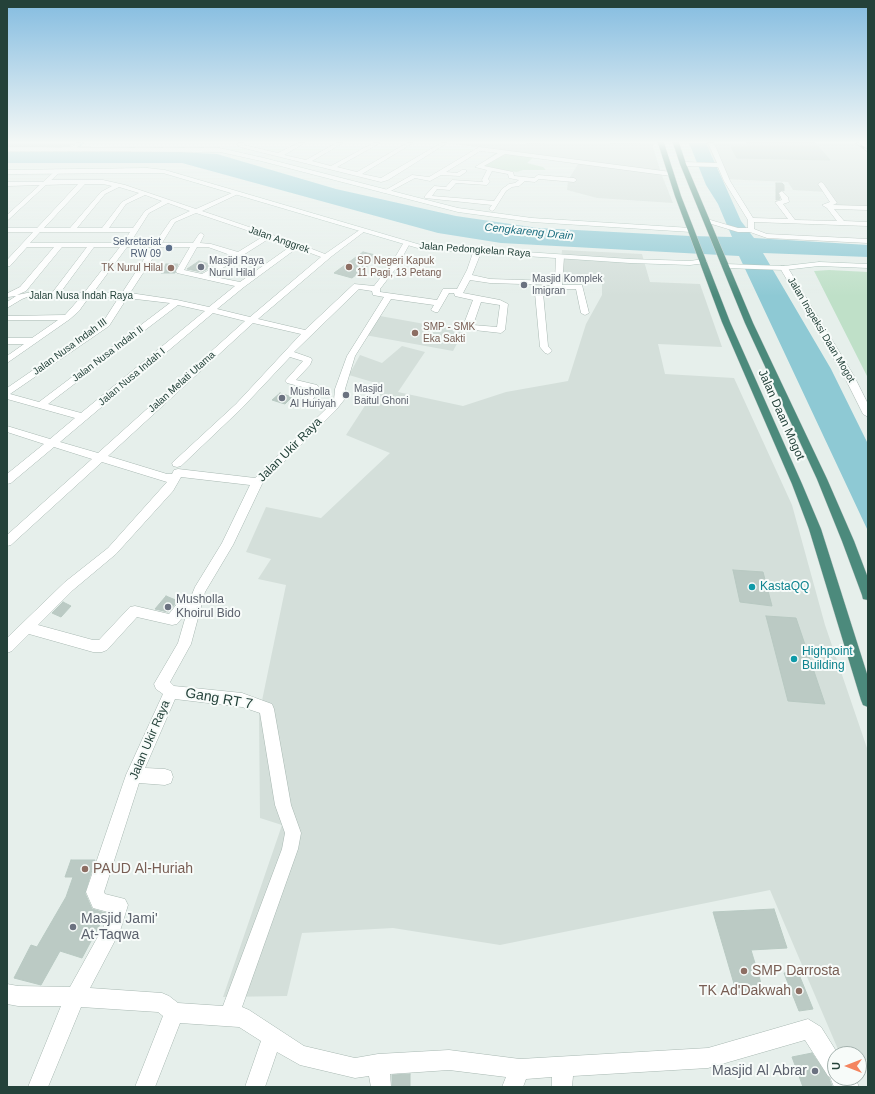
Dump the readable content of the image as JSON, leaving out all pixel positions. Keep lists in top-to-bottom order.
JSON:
{
  "streets": {
    "highway": ["Jalan Daan Mogot"],
    "street": [
      "Jalan Anggrek",
      "Jalan Pedongkelan Raya",
      "Jalan Nusa Indah Raya",
      "Jalan Inspeksi Daan Mogot",
      "Jalan Nusa Indah III",
      "Jalan Nusa Indah II",
      "Jalan Nusa Indah I",
      "Jalan Melati Utama",
      "Jalan Ukir Raya",
      "Gang RT 7"
    ]
  },
  "crossings": [
    ["Jalan Anggrek", "Jalan Nusa Indah III"],
    ["Jalan Anggrek", "Jalan Nusa Indah I"],
    ["Jalan Anggrek", "Jalan Melati Utama"],
    ["Jalan Pedongkelan Raya", "Jalan Melati Utama"],
    ["Jalan Pedongkelan Raya", "Jalan Daan Mogot"],
    ["Jalan Nusa Indah Raya", "Jalan Nusa Indah III"],
    ["Jalan Nusa Indah Raya", "Jalan Nusa Indah II"],
    ["Jalan Nusa Indah Raya", "Jalan Nusa Indah I"],
    ["Jalan Nusa Indah Raya", "Jalan Melati Utama"],
    ["Jalan Ukir Raya", "Gang RT 7"]
  ],
  "water": ["Cengkareng Drain"],
  "places": [
    "Sekretariat RW 09",
    "Masjid Raya Nurul Hilal",
    "SD Negeri Kapuk 11 Pagi, 13 Petang",
    "TK Nurul Hilal",
    "Masjid Komplek Imigran",
    "SMP - SMK Eka Sakti",
    "Masjid Baitul Ghoni",
    "Musholla Al Huriyah",
    "KastaQQ",
    "Musholla Khoirul Bido",
    "Highpoint Building",
    "PAUD Al-Huriah",
    "Masjid Jami' At-Taqwa",
    "SMP Darrosta",
    "TK Ad'Dakwah",
    "Masjid Al Abrar"
  ],
  "north": "left"
}
